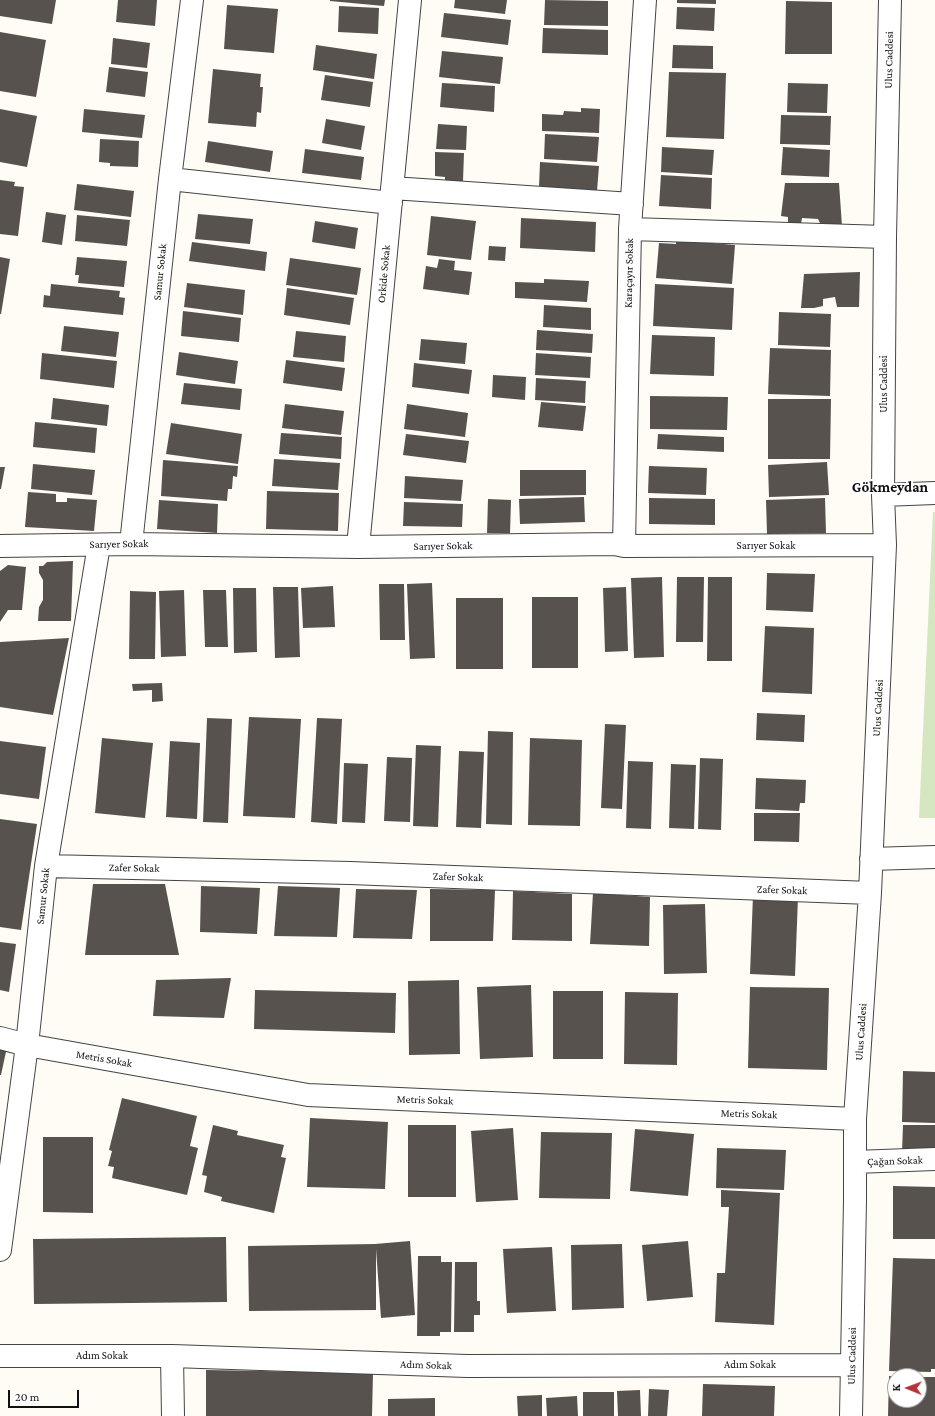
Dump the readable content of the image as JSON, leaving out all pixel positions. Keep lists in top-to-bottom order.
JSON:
{
  "streets": {
    "street": [
      "Ulus Caddesi",
      "Samur Sokak",
      "Karaçayır Sokak",
      "Orkide Sokak",
      "Sarıyer Sokak",
      "Zafer Sokak",
      "Metris Sokak",
      "Çağan Sokak",
      "Adım Sokak"
    ]
  },
  "crossings": [
    ["Ulus Caddesi", "Sarıyer Sokak"],
    ["Ulus Caddesi", "Zafer Sokak"],
    ["Ulus Caddesi", "Metris Sokak"],
    ["Ulus Caddesi", "Çağan Sokak"],
    ["Ulus Caddesi", "Adım Sokak"],
    ["Samur Sokak", "Sarıyer Sokak"],
    ["Samur Sokak", "Zafer Sokak"],
    ["Samur Sokak", "Metris Sokak"],
    ["Karaçayır Sokak", "Sarıyer Sokak"],
    ["Orkide Sokak", "Sarıyer Sokak"]
  ],
  "districts": ["Gökmeydan"],
  "scale_bar": "20 m",
  "north": "left"
}
